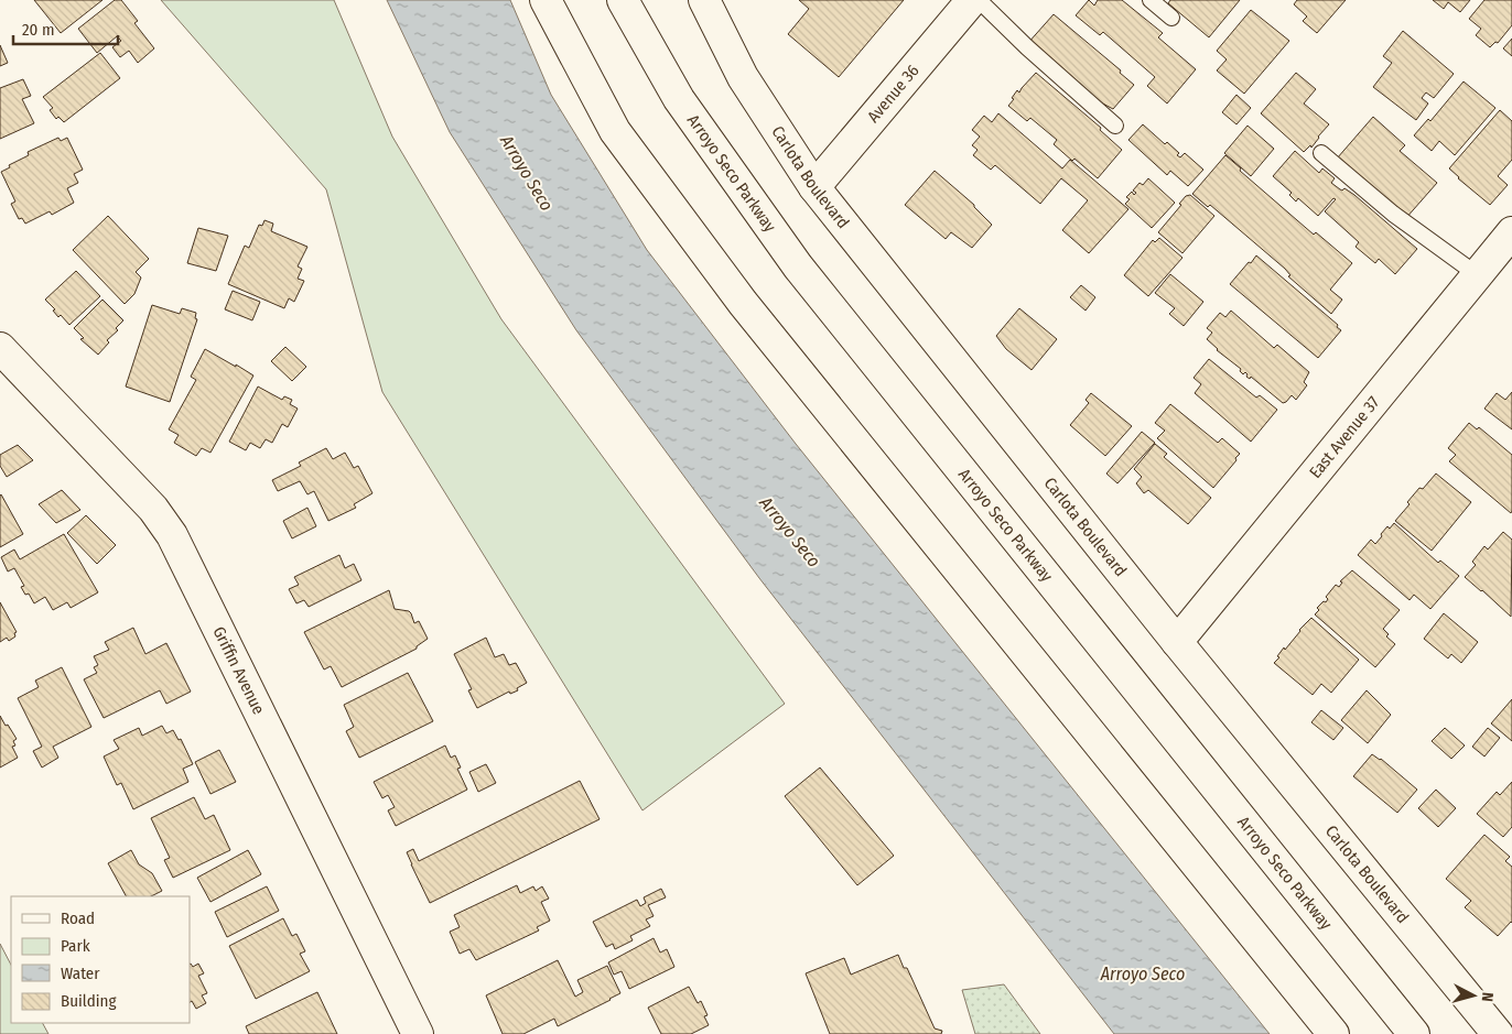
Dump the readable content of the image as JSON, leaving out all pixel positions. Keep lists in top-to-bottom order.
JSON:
{
  "streets": {
    "main road": [
      "Avenue 36",
      "Arroyo Seco Parkway",
      "Carlota Boulevard",
      "East Avenue 37",
      "Griffin Avenue"
    ]
  },
  "crossings": [
    ["Avenue 36", "Carlota Boulevard"],
    ["Carlota Boulevard", "East Avenue 37"]
  ],
  "water": ["Arroyo Seco"],
  "legend": [
    "Road",
    "Park",
    "Water",
    "Building"
  ],
  "scale_bar": "20 m",
  "north": "right"
}
